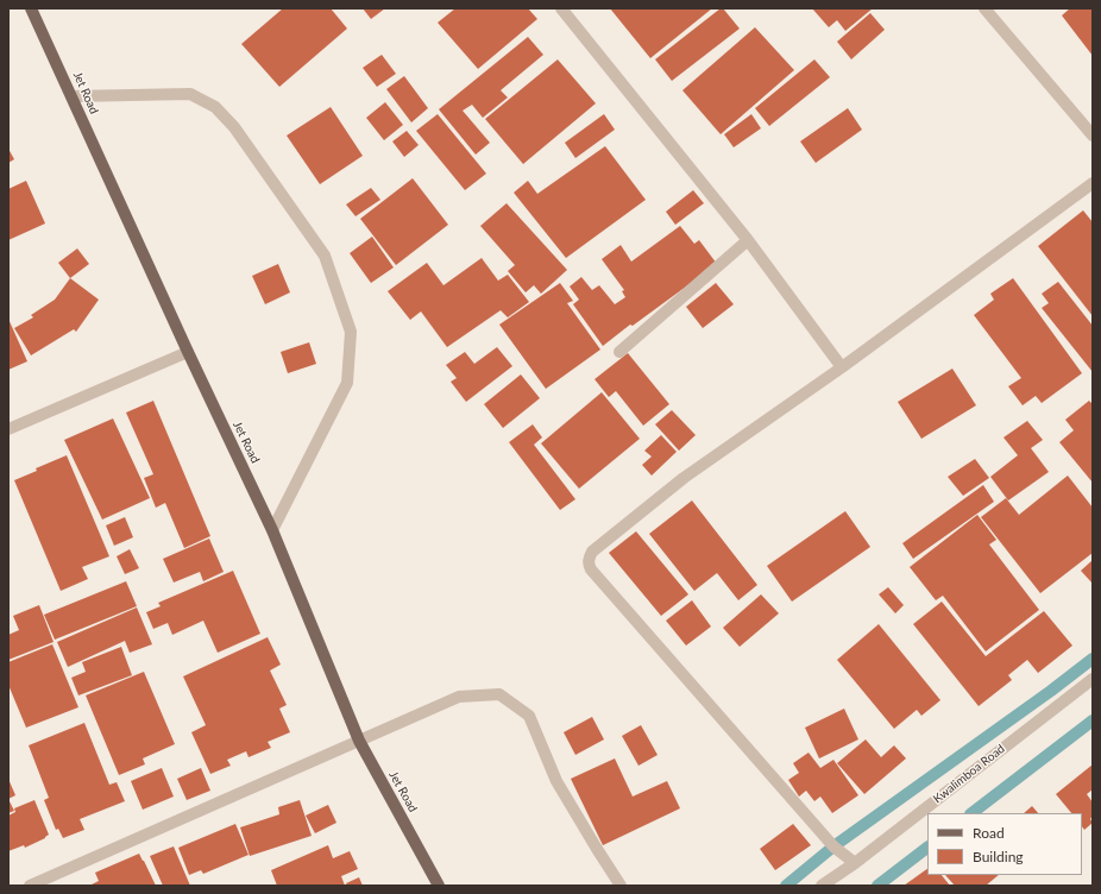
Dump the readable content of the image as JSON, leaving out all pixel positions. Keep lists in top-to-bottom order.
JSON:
{
  "streets": {
    "main road": ["Jet Road"],
    "street": ["Kwalimboa Road"]
  },
  "legend": ["Road", "Building"]
}
